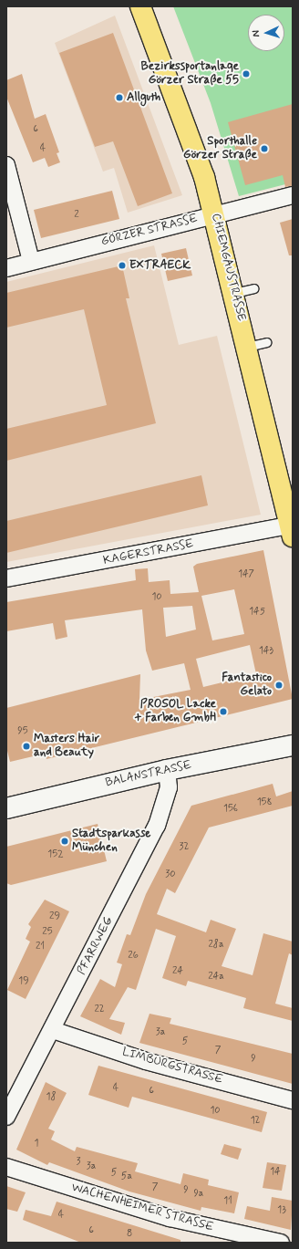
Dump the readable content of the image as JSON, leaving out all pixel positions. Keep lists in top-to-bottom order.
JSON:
{
  "streets": {
    "main road": ["CHIEMGAUSTRASSE"],
    "street": [
      "GÖRZER STRASSE",
      "KAGERSTRASSE",
      "BALANSTRASSE",
      "PFARRWEG",
      "LIMBURGSTRASSE",
      "WACHENHEIMER STRASSE"
    ]
  },
  "crossings": [
    ["GÖRZER STRASSE", "CHIEMGAUSTRASSE"],
    ["CHIEMGAUSTRASSE", "KAGERSTRASSE"],
    ["BALANSTRASSE", "PFARRWEG"],
    ["PFARRWEG", "LIMBURGSTRASSE"]
  ],
  "places": [
    "Bezirkssportanlage Görzer Straße 55",
    "Allguth",
    "Sporthalle Görzer Straße",
    "EXTRAECK",
    "Fantastico Gelato",
    "PROSOL Lacke + Farben GmbH",
    "Masters Hair and Beauty",
    "Stadtsparkasse München"
  ],
  "house_numbers": [
    "6",
    "4",
    "2",
    "147",
    "10",
    "145",
    "143",
    "95",
    "158",
    "156",
    "32",
    "152",
    "30",
    "29",
    "25",
    "28a",
    "21",
    "26",
    "24",
    "24a",
    "19",
    "22",
    "3a",
    "5",
    "7",
    "9",
    "4",
    "6",
    "18",
    "10",
    "12",
    "1",
    "3",
    "3a",
    "14",
    "5",
    "5a",
    "7",
    "9",
    "9a",
    "11",
    "13",
    "4",
    "6",
    "8"
  ],
  "north": "left"
}
